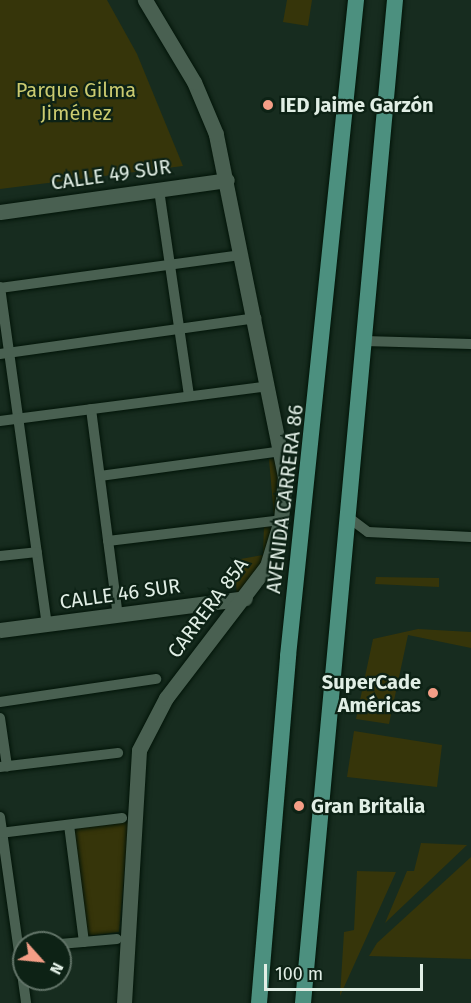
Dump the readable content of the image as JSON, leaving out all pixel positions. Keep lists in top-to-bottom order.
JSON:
{
  "streets": {
    "main road": ["AVENIDA CARRERA 86"],
    "street": ["CALLE 49 SUR", "CALLE 46 SUR", "CARRERA 85A"]
  },
  "crossings": [
    ["CALLE 49 SUR", "CARRERA 85A"],
    ["CALLE 46 SUR", "CARRERA 85A"]
  ],
  "parks": ["Parque Gilma Jiménez"],
  "places": ["IED Jaime Garzón", "SuperCade Américas", "Gran Britalia"],
  "scale_bar": "100 m",
  "north": "bottom right"
}
